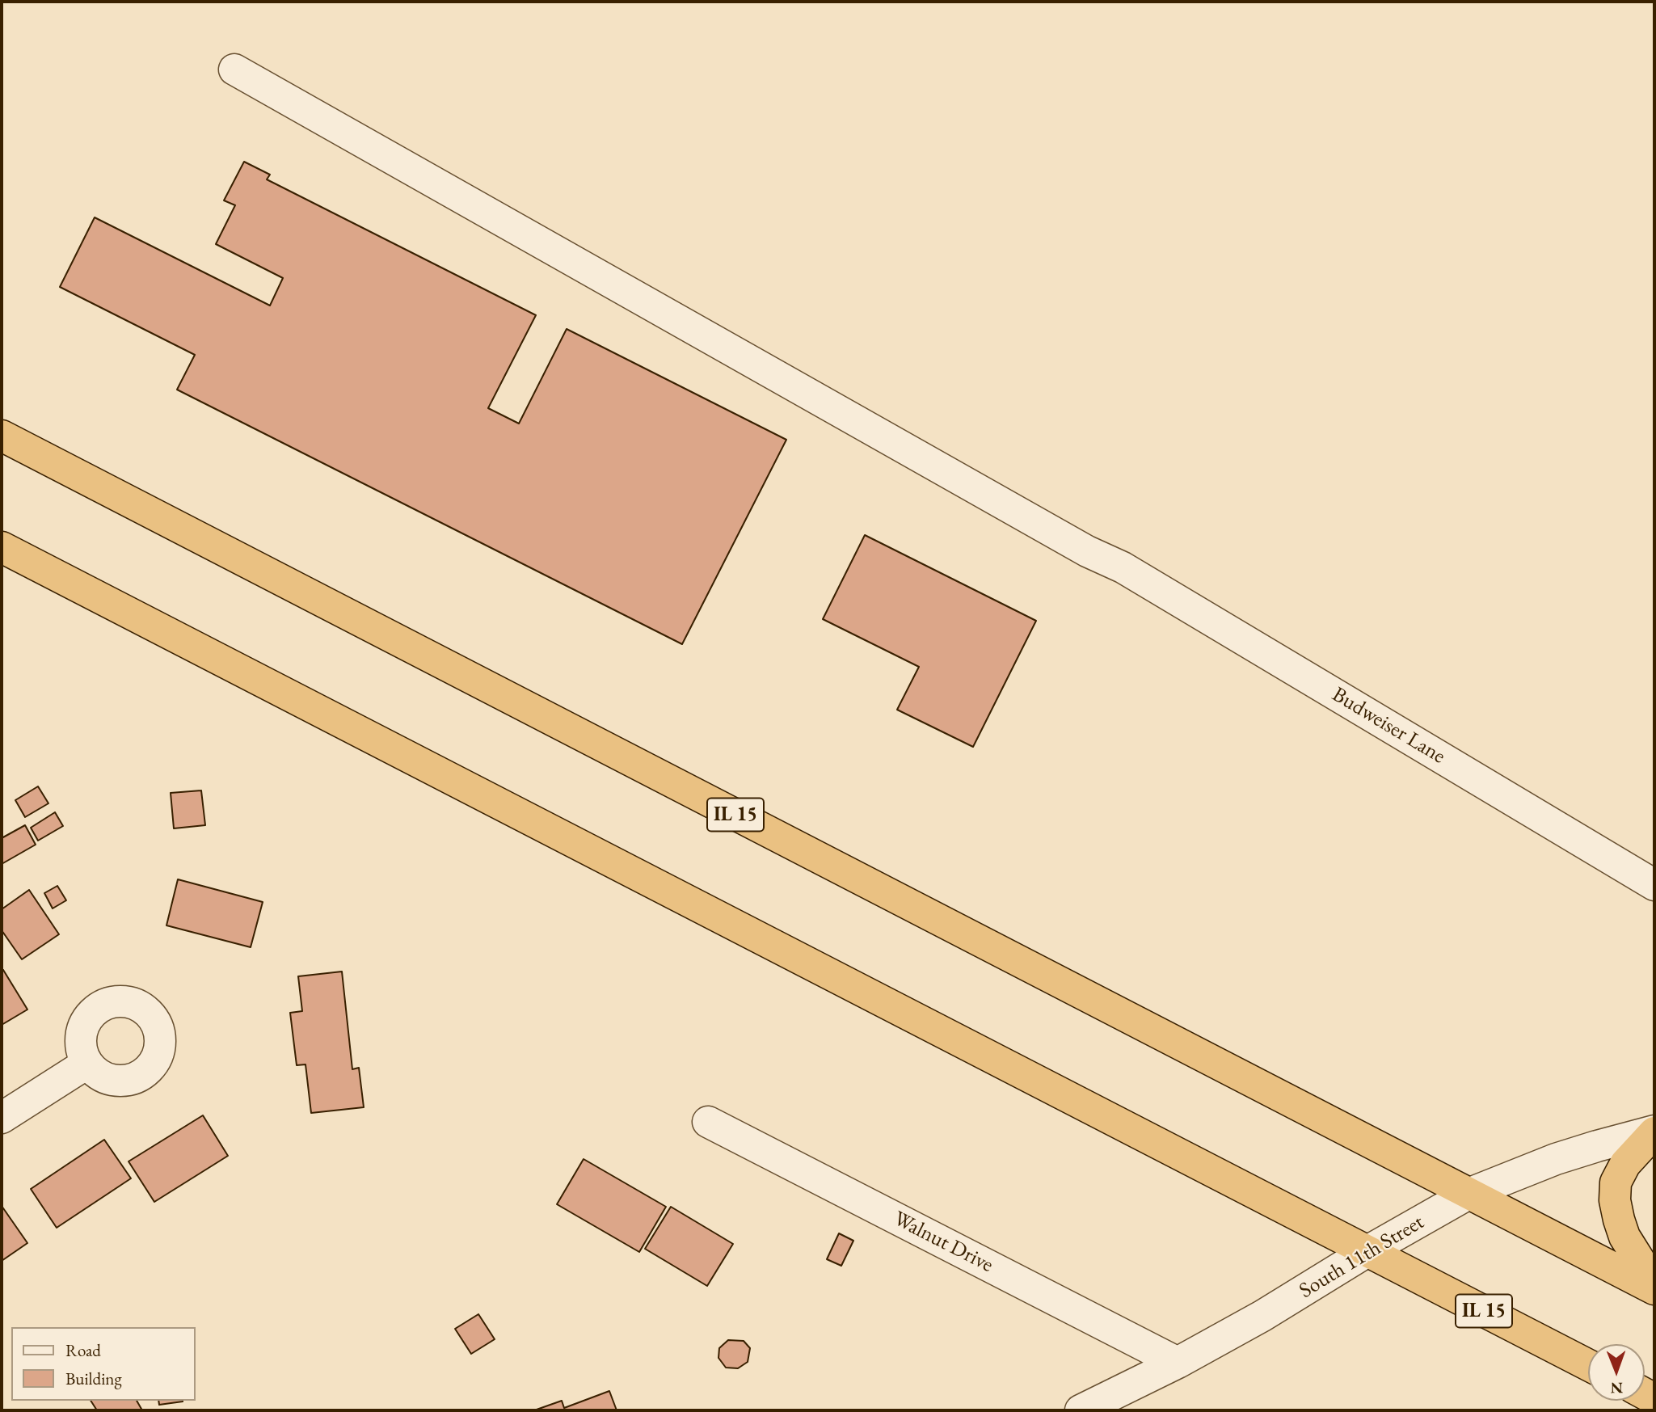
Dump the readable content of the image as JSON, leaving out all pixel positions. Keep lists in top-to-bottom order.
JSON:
{
  "streets": {
    "highway": ["IL 15"],
    "street": ["Budweiser Lane", "Walnut Drive", "South 11th Street"]
  },
  "crossings": [
    ["IL 15", "South 11th Street"],
    ["Walnut Drive", "South 11th Street"]
  ],
  "legend": ["Road", "Building"],
  "north": "bottom"
}
